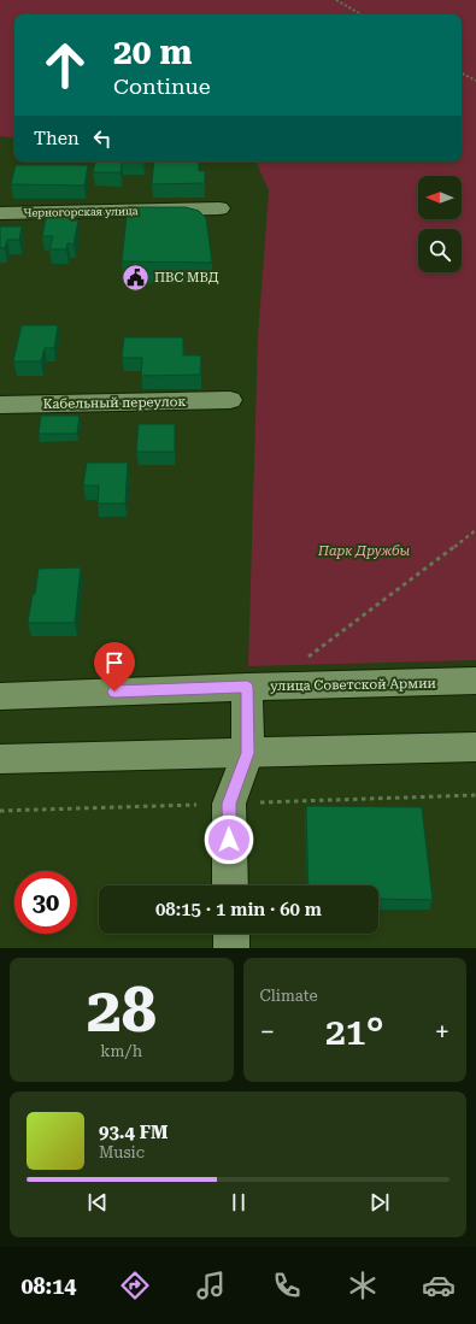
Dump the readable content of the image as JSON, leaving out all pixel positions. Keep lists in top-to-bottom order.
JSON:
{
  "streets": {
    "main road": ["Черногорская улица", "Кабельный переулок", "улица Советской Армии"]
  },
  "parks": ["Парк Дружбы"],
  "places": {
    "public building": ["ПВС МВД"]
  },
  "north": "left",
  "page": {
    "turn": ["20 m", "Continue"],
    "then": "Then",
    "limit": "30",
    "trip": "08:15 · 1 min · 60 m",
    "tile": [
      ["28", "km/h"],
      "Climate"
    ],
    "heat": ["−", "21°", "+"],
    "song": ["93.4 FM", "Music"],
    "tabs": "08:14"
  }
}
